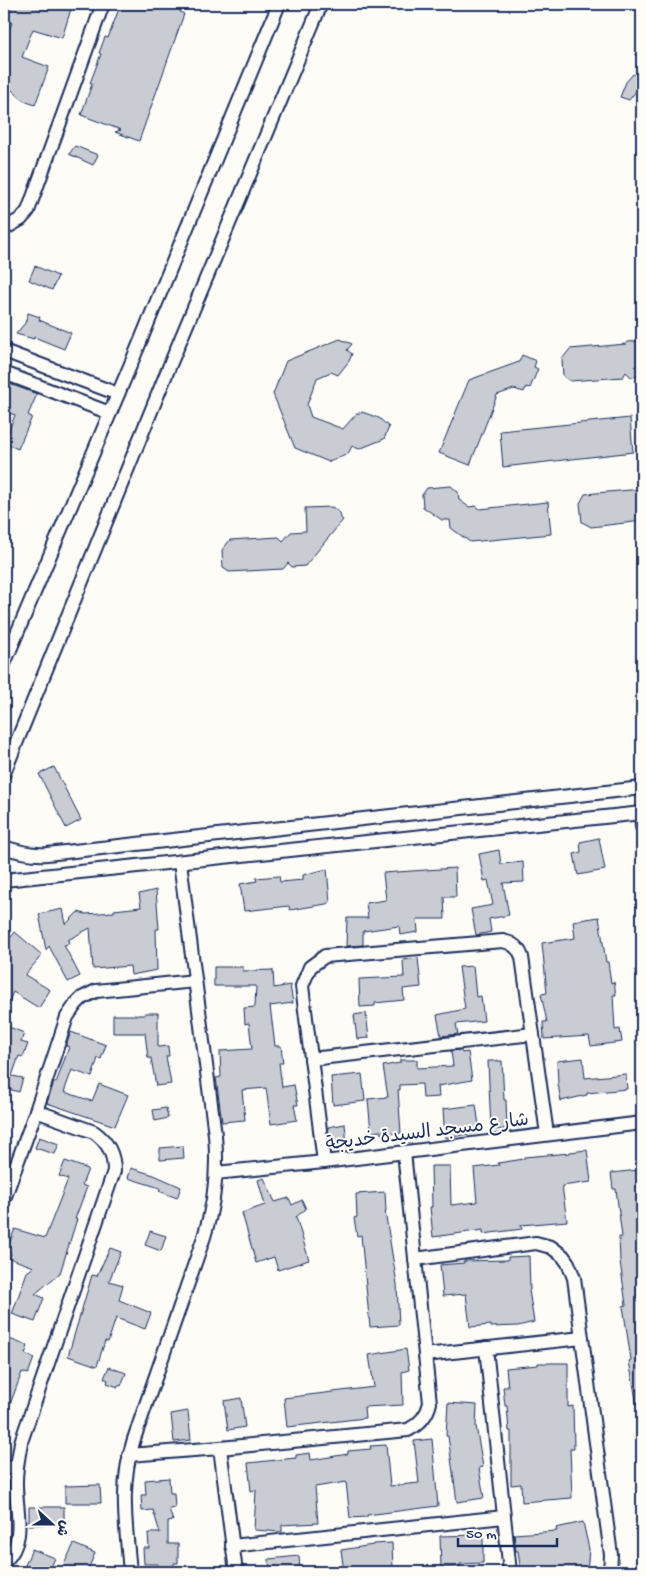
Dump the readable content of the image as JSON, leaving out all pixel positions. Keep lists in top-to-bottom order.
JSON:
{
  "streets": {
    "street": ["شارع مسجد السيدة خديجة"]
  },
  "scale_bar": "50 m",
  "north": "right"
}
